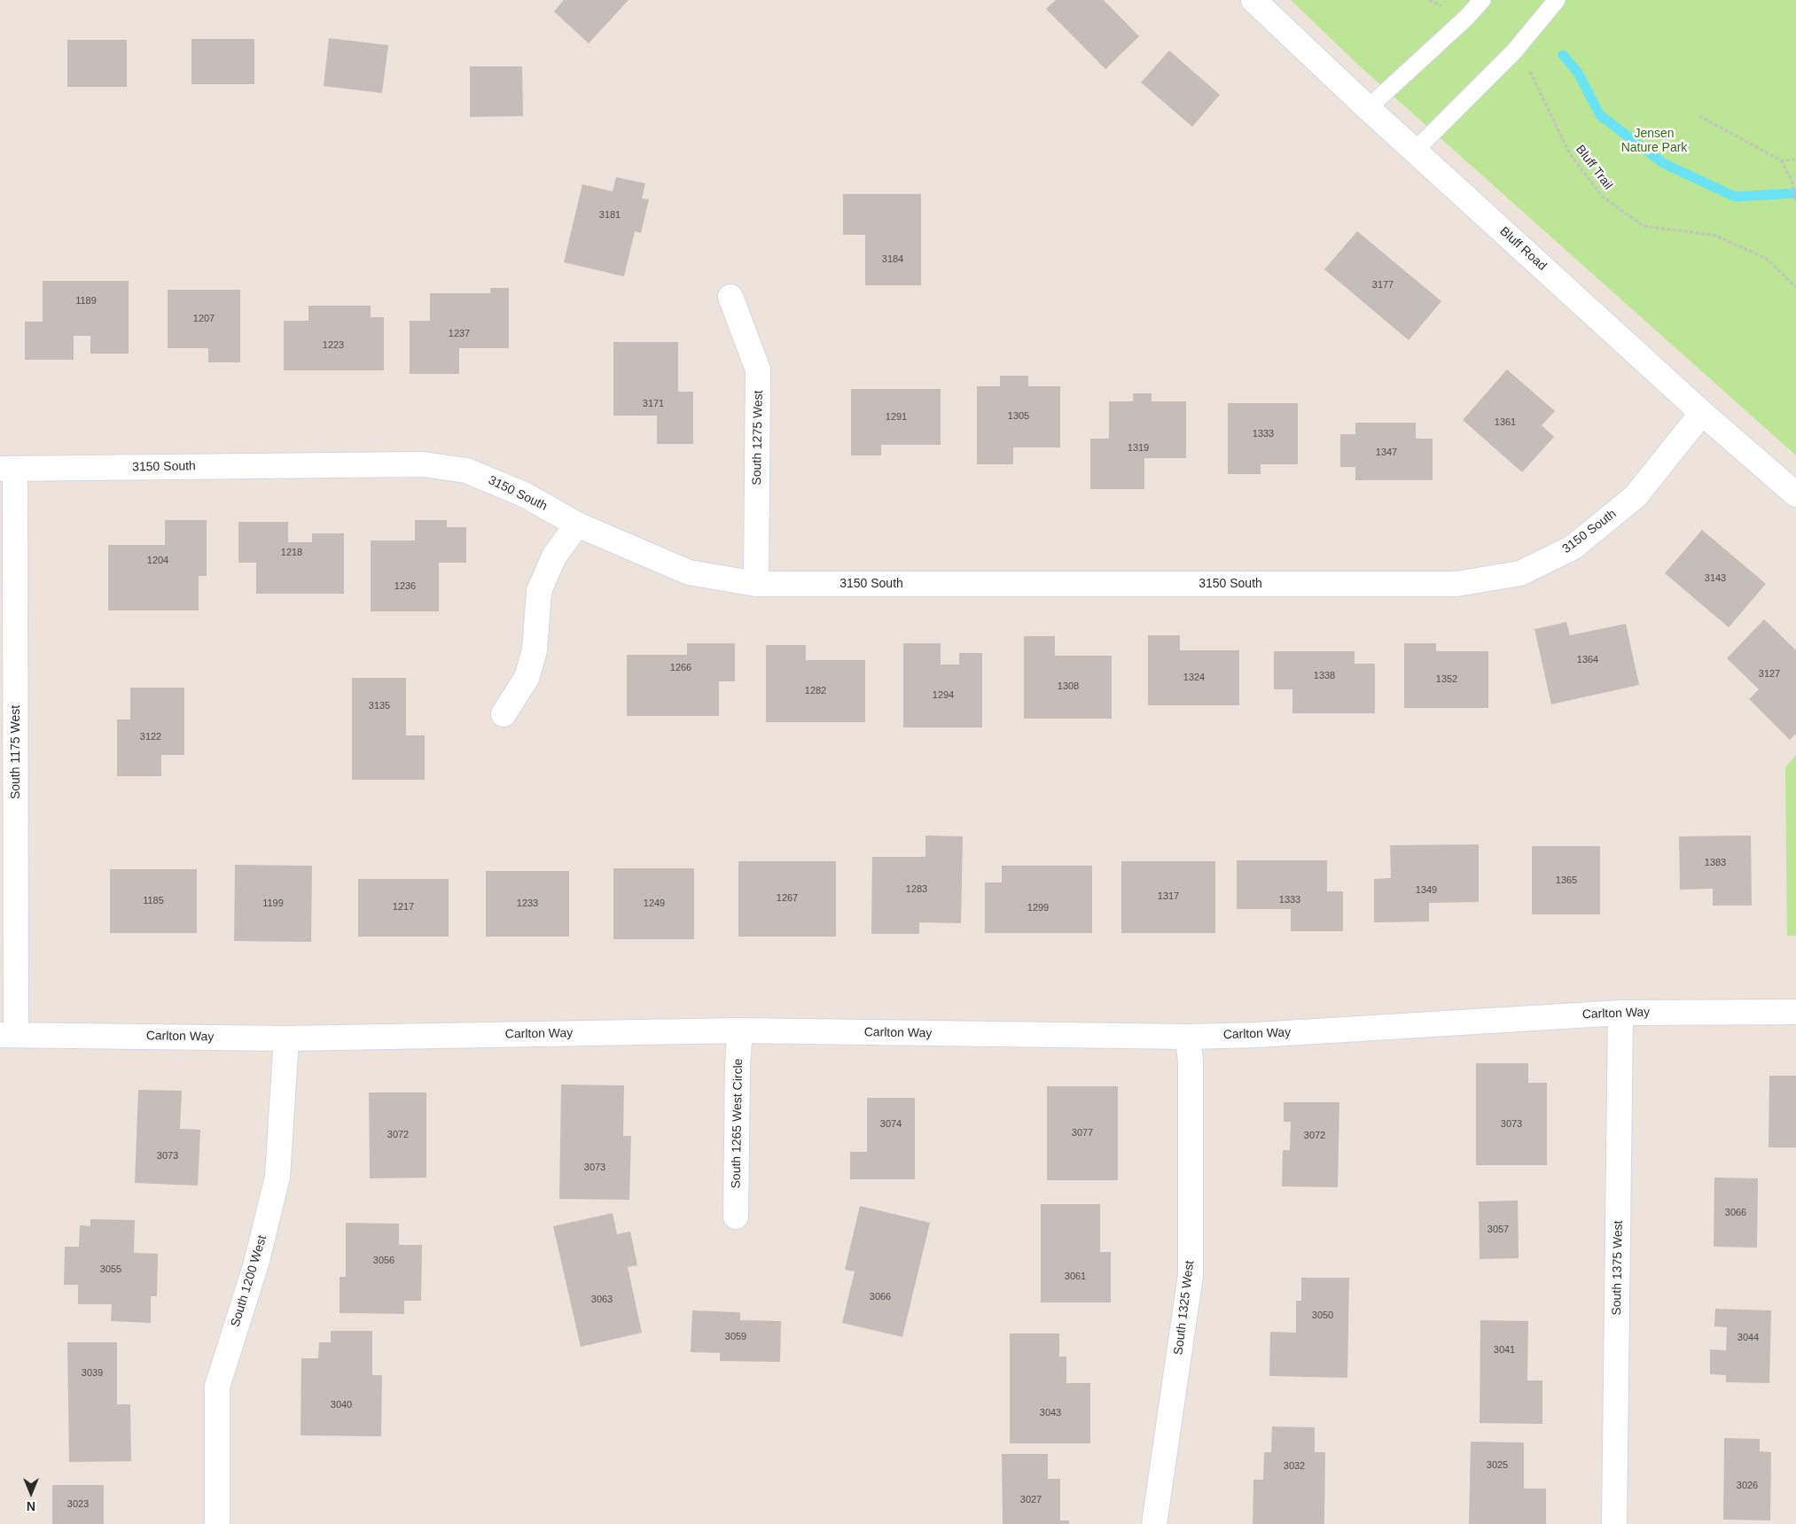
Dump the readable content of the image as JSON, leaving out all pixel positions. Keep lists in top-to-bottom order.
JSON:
{
  "streets": {
    "street": [
      "Bluff Road",
      "South 1275 West",
      "3150 South",
      "South 1175 West",
      "Carlton Way",
      "South 1265 West Circle",
      "South 1375 West",
      "South 1200 West",
      "South 1325 West"
    ],
    "path": ["Bluff Trail"]
  },
  "crossings": [
    ["Bluff Road", "3150 South"],
    ["South 1275 West", "3150 South"],
    ["3150 South", "South 1175 West"],
    ["South 1175 West", "Carlton Way"],
    ["Carlton Way", "South 1265 West Circle"],
    ["Carlton Way", "South 1375 West"],
    ["Carlton Way", "South 1200 West"],
    ["Carlton Way", "South 1325 West"]
  ],
  "parks": ["Jensen Nature Park"],
  "house_numbers": [
    "3181",
    "3184",
    "3177",
    "1189",
    "1207",
    "1237",
    "1223",
    "3171",
    "1305",
    "1291",
    "1361",
    "1333",
    "1319",
    "1347",
    "1218",
    "1204",
    "3143",
    "1236",
    "1364",
    "1266",
    "3127",
    "1338",
    "1324",
    "1352",
    "1308",
    "1282",
    "1294",
    "3135",
    "3122",
    "1383",
    "1365",
    "1283",
    "1349",
    "1317",
    "1267",
    "1333",
    "1185",
    "1199",
    "1233",
    "1249",
    "1217",
    "1299",
    "3074",
    "3073",
    "3077",
    "3072",
    "3072",
    "3073",
    "3073",
    "3066",
    "3057",
    "3056",
    "3055",
    "3061",
    "3066",
    "3063",
    "3050",
    "3059",
    "3044",
    "3041",
    "3039",
    "3040",
    "3043",
    "3025",
    "3032",
    "3026",
    "3027",
    "3023"
  ],
  "north": "bottom"
}
